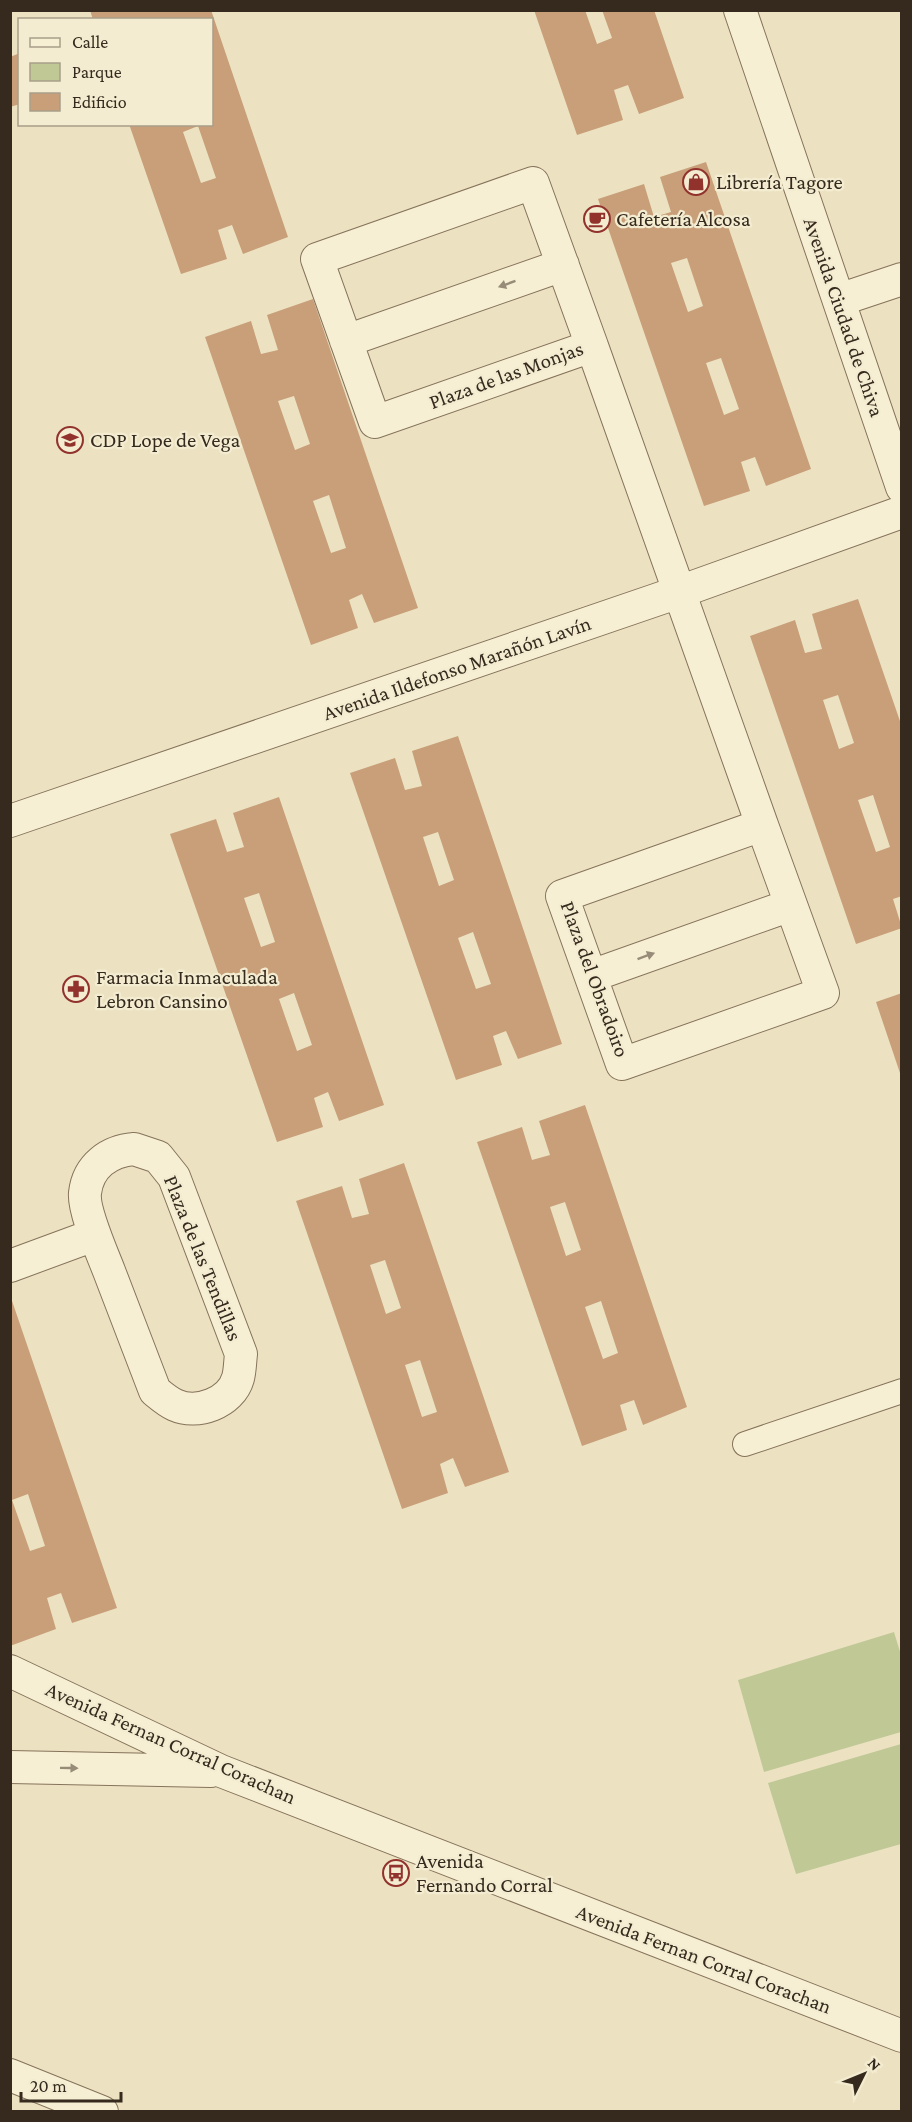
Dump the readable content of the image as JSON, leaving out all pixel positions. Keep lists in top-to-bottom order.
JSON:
{
  "streets": {
    "street": [
      "Avenida Ciudad de Chiva",
      "Plaza de las Monjas",
      "Avenida Ildefonso Marañón Lavín",
      "Plaza del Obradoiro",
      "Plaza de las Tendillas",
      "Avenida Fernan Corral Corachan"
    ]
  },
  "places": {
    "shop": ["Librería Tagore"],
    "cafe": ["Cafetería Alcosa"],
    "school or university": ["CDP Lope de Vega"],
    "pharmacy": ["Farmacia Inmaculada Lebron Cansino"],
    "bus stop": ["Avenida Fernando Corral"]
  },
  "legend": ["Calle", "Parque", "Edificio"],
  "scale_bar": "20 m",
  "north": "top right"
}
